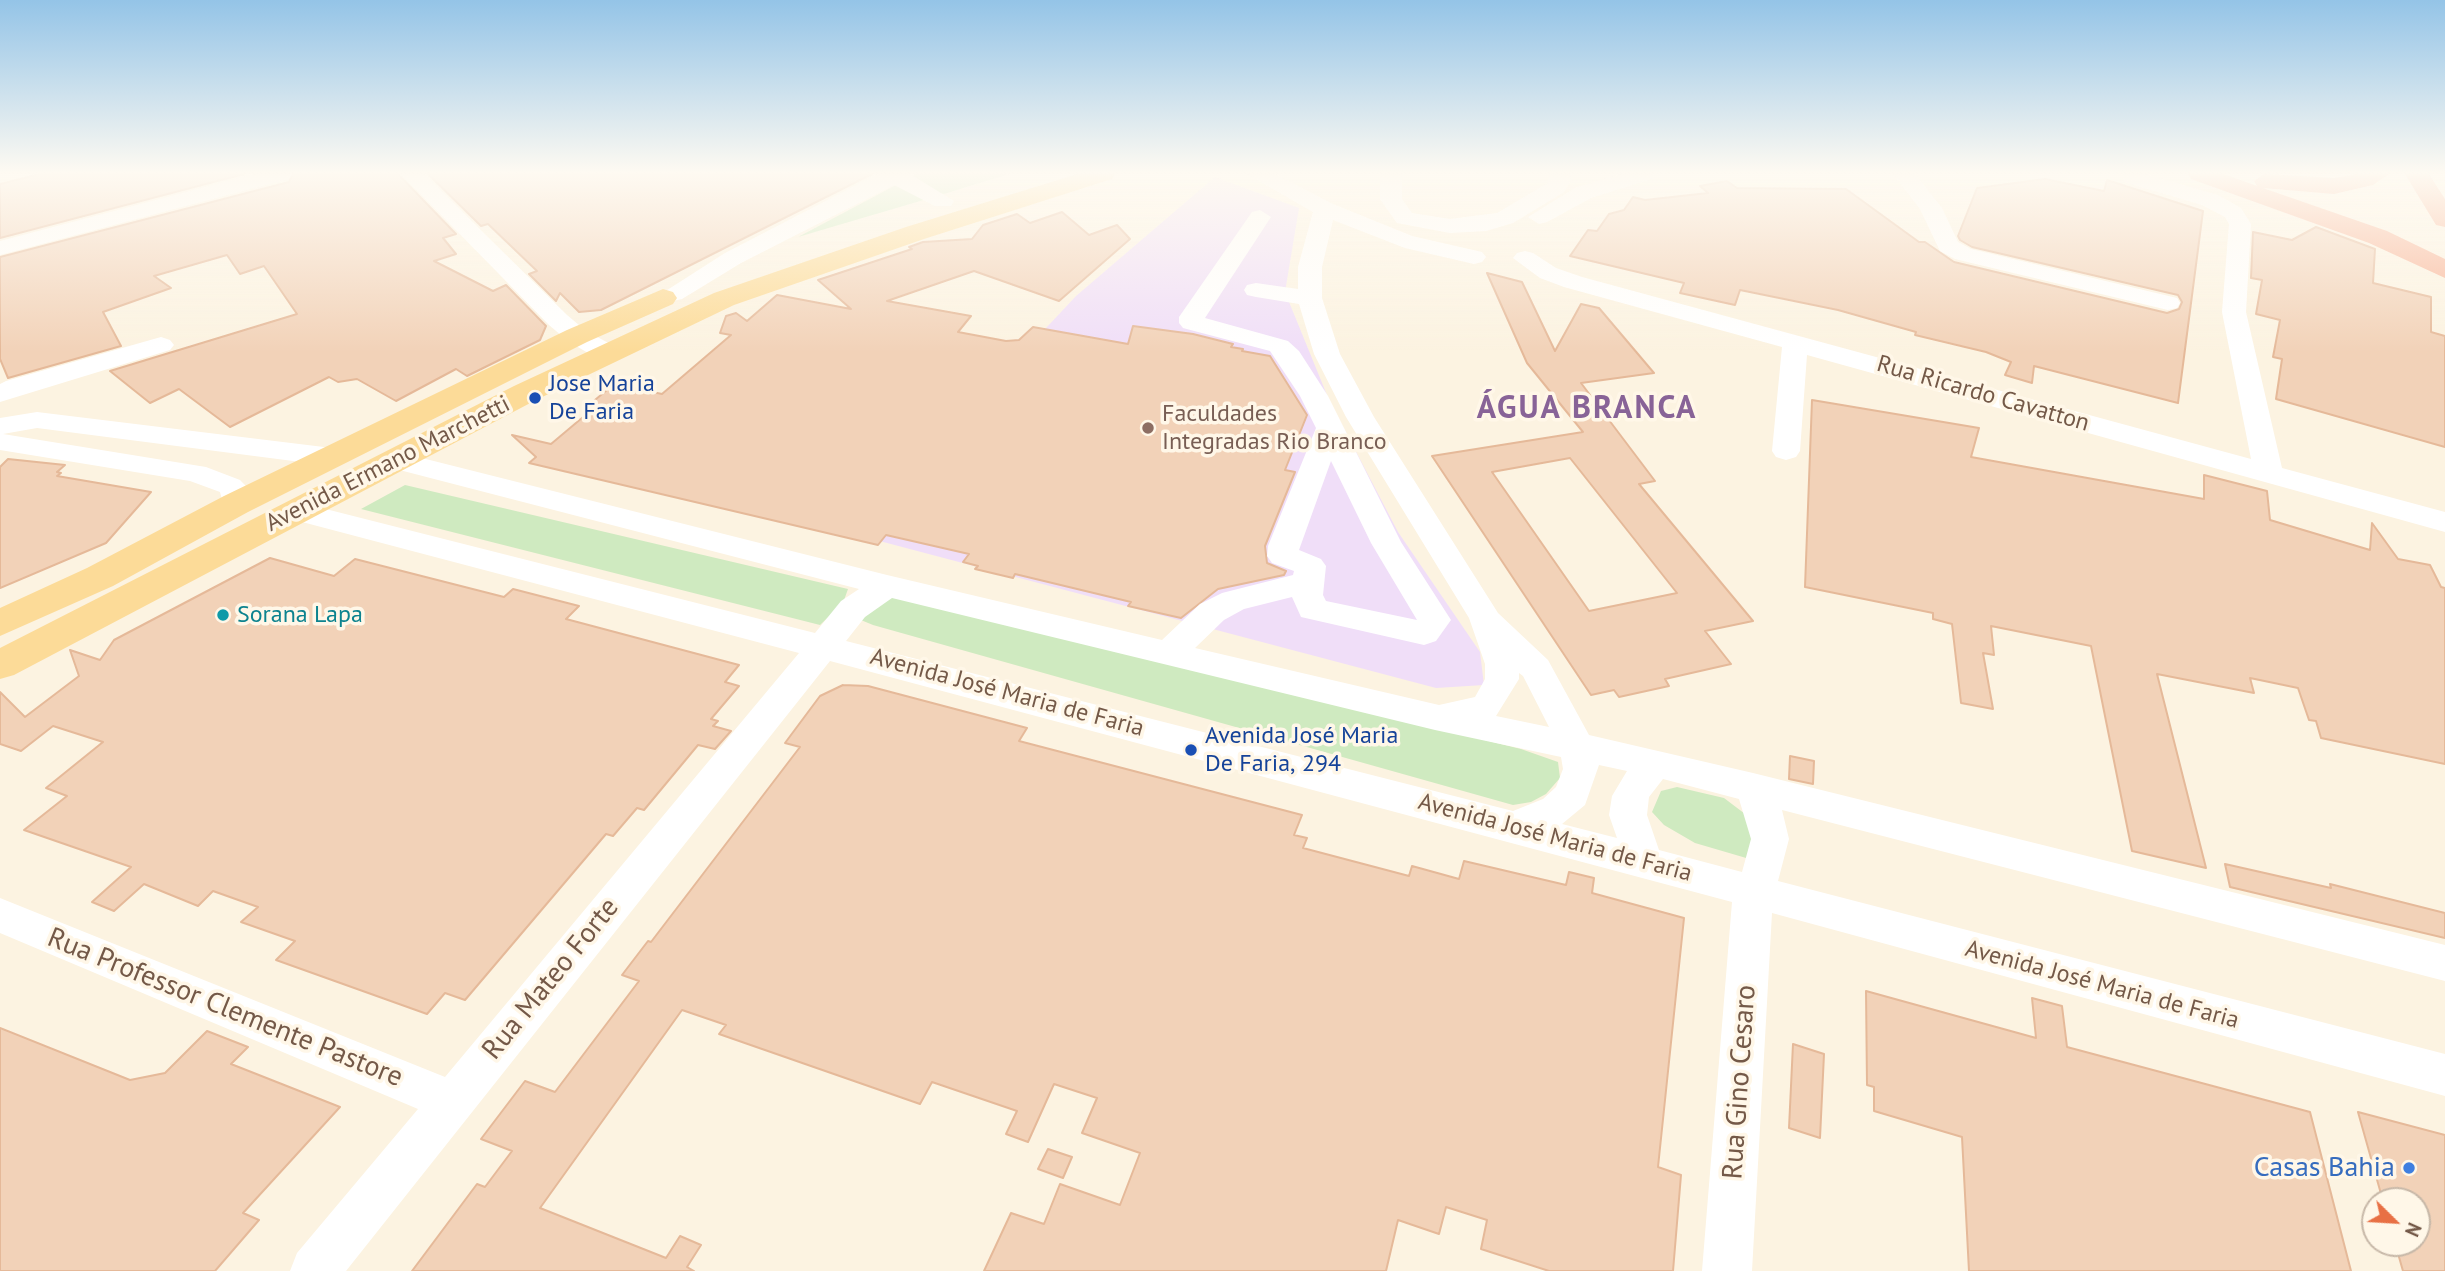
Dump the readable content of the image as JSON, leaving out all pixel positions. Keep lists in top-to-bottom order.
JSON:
{
  "streets": {
    "main road": ["Avenida Ermano Marchetti"],
    "street": [
      "Rua Ricardo Cavatton",
      "Avenida José Maria de Faria",
      "Rua Mateo Forte",
      "Rua Professor Clemente Pastore",
      "Rua Gino Cesaro"
    ]
  },
  "crossings": [
    ["Avenida Ermano Marchetti", "Avenida José Maria de Faria"],
    ["Avenida José Maria de Faria", "Rua Mateo Forte"],
    ["Avenida José Maria de Faria", "Rua Gino Cesaro"],
    ["Rua Mateo Forte", "Rua Professor Clemente Pastore"]
  ],
  "districts": ["ÁGUA BRANCA"],
  "places": [
    "Jose Maria De Faria",
    "Faculdades Integradas Rio Branco",
    "Sorana Lapa",
    "Avenida José Maria De Faria, 294",
    "Casas Bahia"
  ],
  "north": "bottom right"
}
